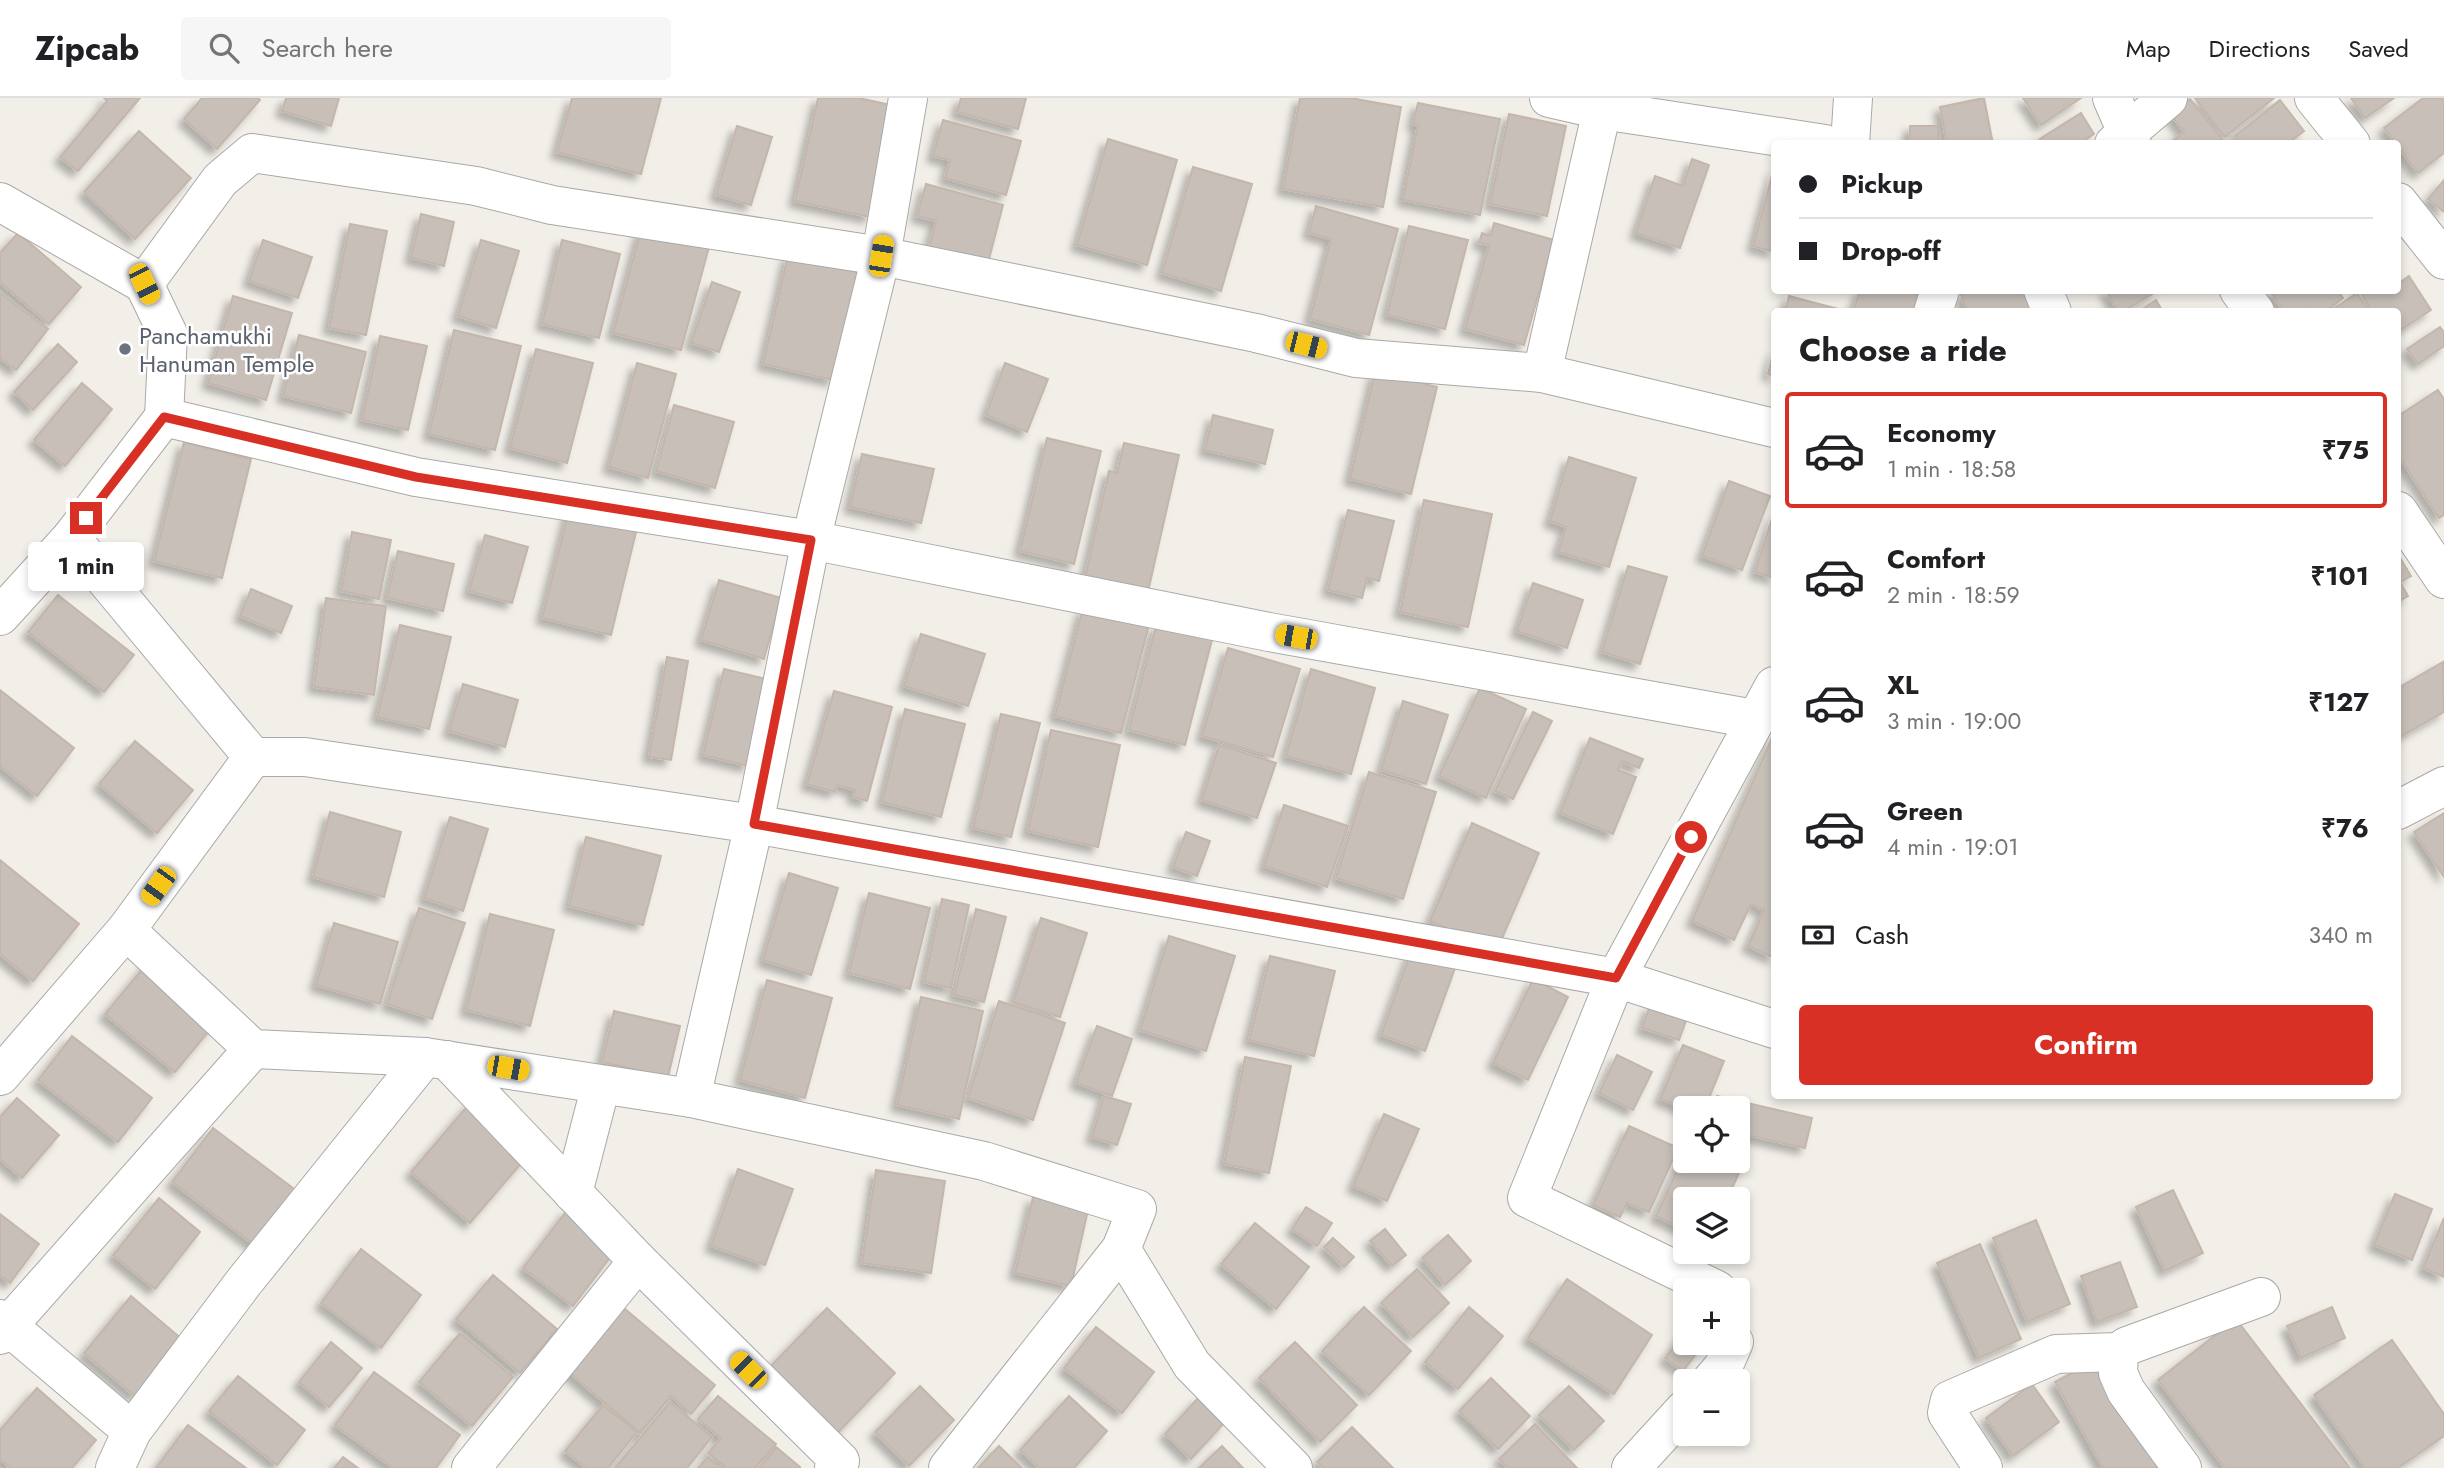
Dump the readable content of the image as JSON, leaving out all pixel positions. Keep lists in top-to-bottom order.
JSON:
{
  "places": ["Panchamukhi Hanuman Temple"],
  "page": {
    "header": "Zipcab",
    "search": "Search here",
    "nav": ["Map", "Directions", "Saved"],
    "banner": ["Pickup", "Drop-off"],
    "heading": "Choose a ride",
    "list": [
      {
        "name": "Economy",
        "note": "1 min · 18:58",
        "value": "₹75"
      },
      {
        "name": "Comfort",
        "note": "2 min · 18:59",
        "value": "₹101"
      },
      {
        "name": "XL",
        "note": "3 min · 19:00",
        "value": "₹127"
      },
      {
        "name": "Green",
        "note": "4 min · 19:01",
        "value": "₹76"
      }
    ],
    "bubble": "1 min",
    "pay": ["Cash", "340 m"],
    "buttons": "Confirm",
    "map_buttons": ["+", "−"]
  }
}
